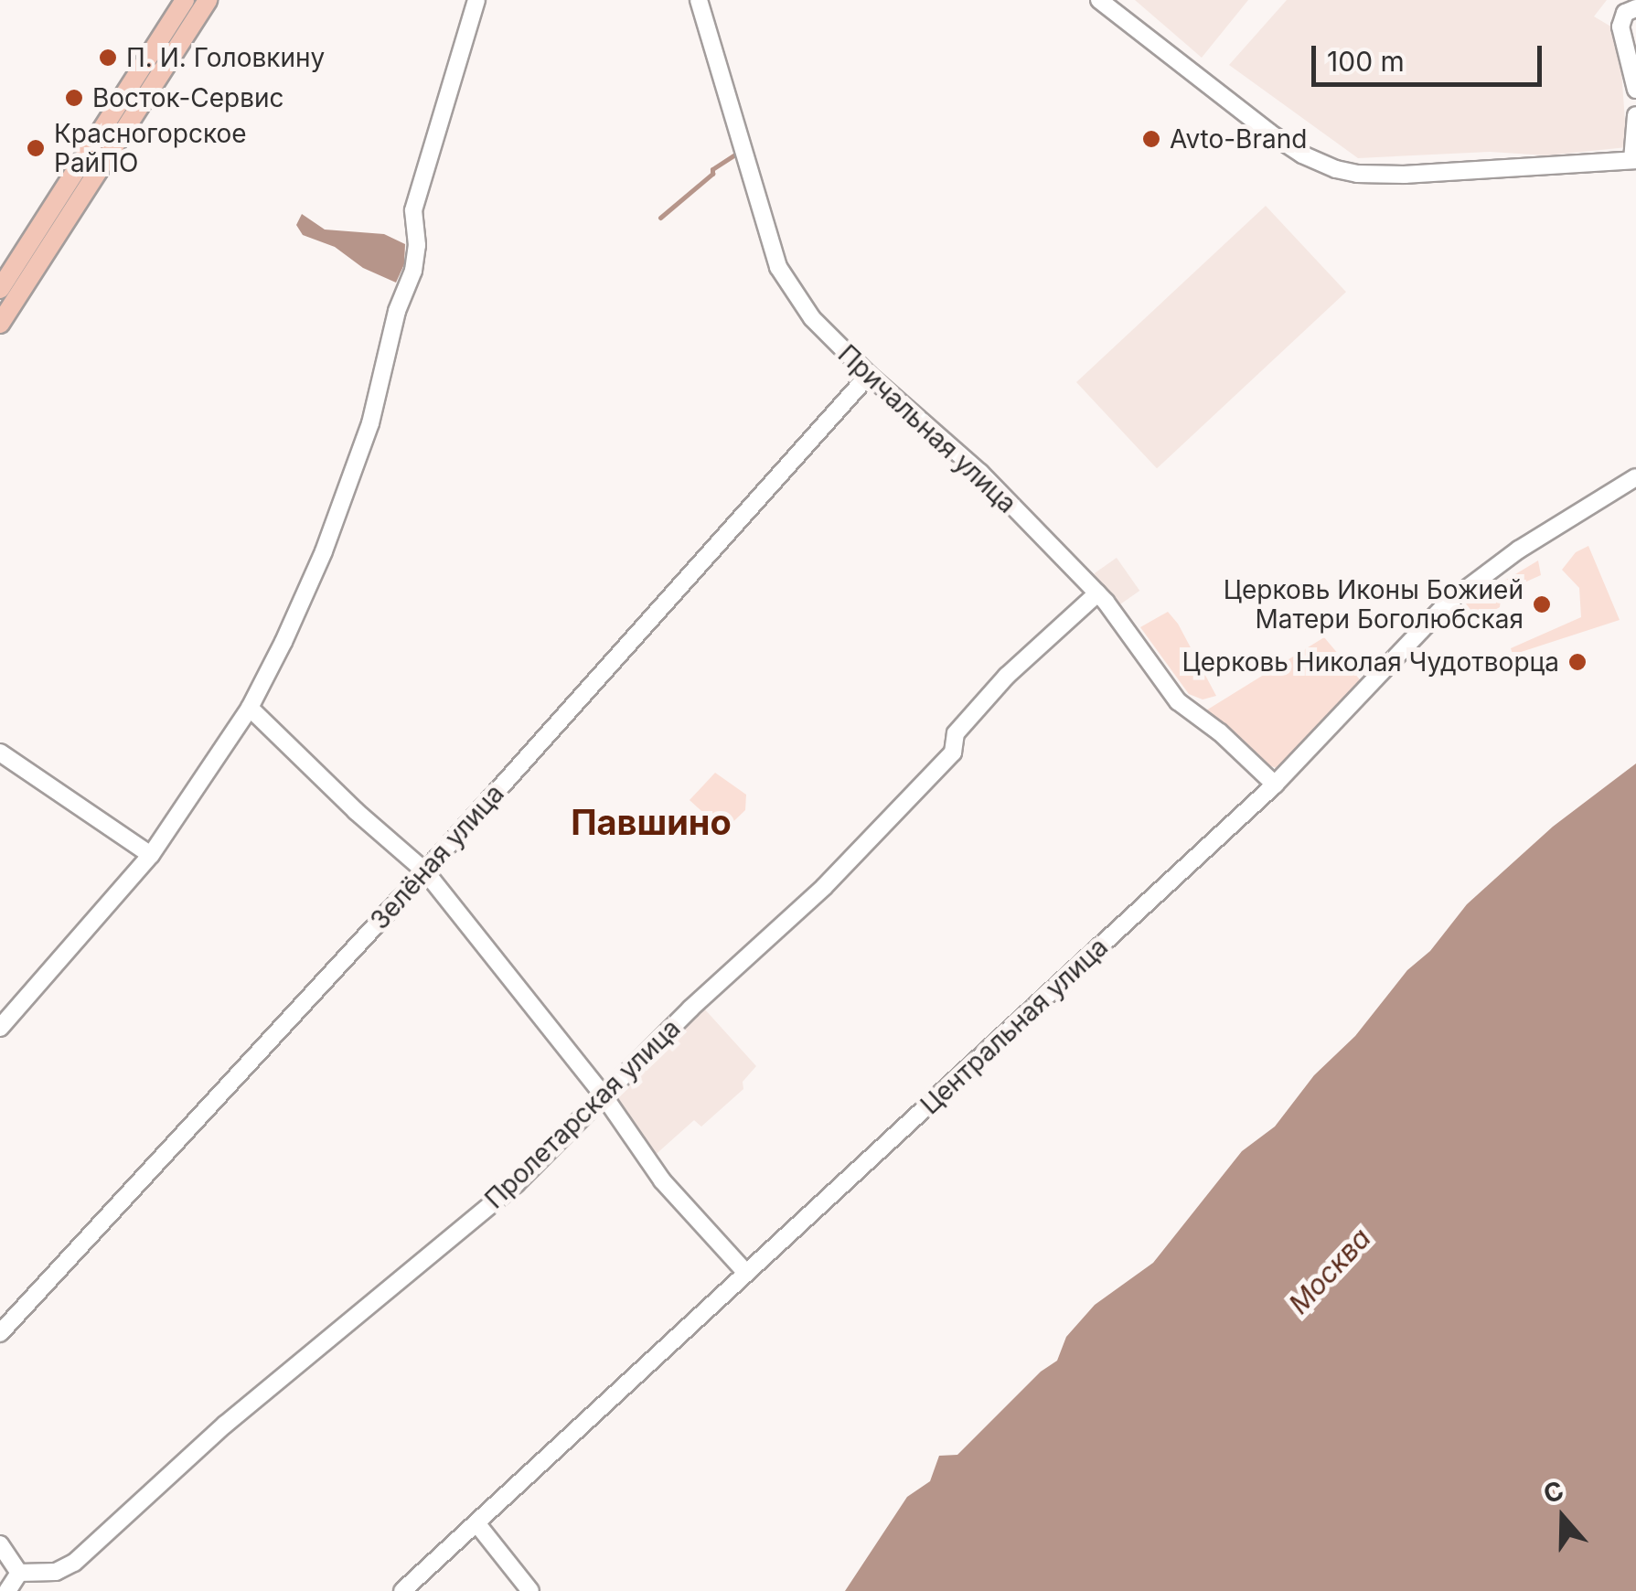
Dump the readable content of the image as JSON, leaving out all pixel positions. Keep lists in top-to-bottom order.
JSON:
{
  "streets": {
    "street": [
      "Причальная улица",
      "Зелёная улица",
      "Центральная улица",
      "Пролетарская улица"
    ]
  },
  "crossings": [
    ["Причальная улица", "Зелёная улица"],
    ["Причальная улица", "Центральная улица"],
    ["Причальная улица", "Пролетарская улица"]
  ],
  "districts": ["Павшино"],
  "water": ["Москва"],
  "places": [
    "П. И. Головкину",
    "Восток-Сервис",
    "Avto-Brand",
    "Красногорское РайПО",
    "Церковь Иконы Божией Матери Боголюбская",
    "Церковь Николая Чудотворца"
  ],
  "scale_bar": "100 m",
  "north": "top"
}
